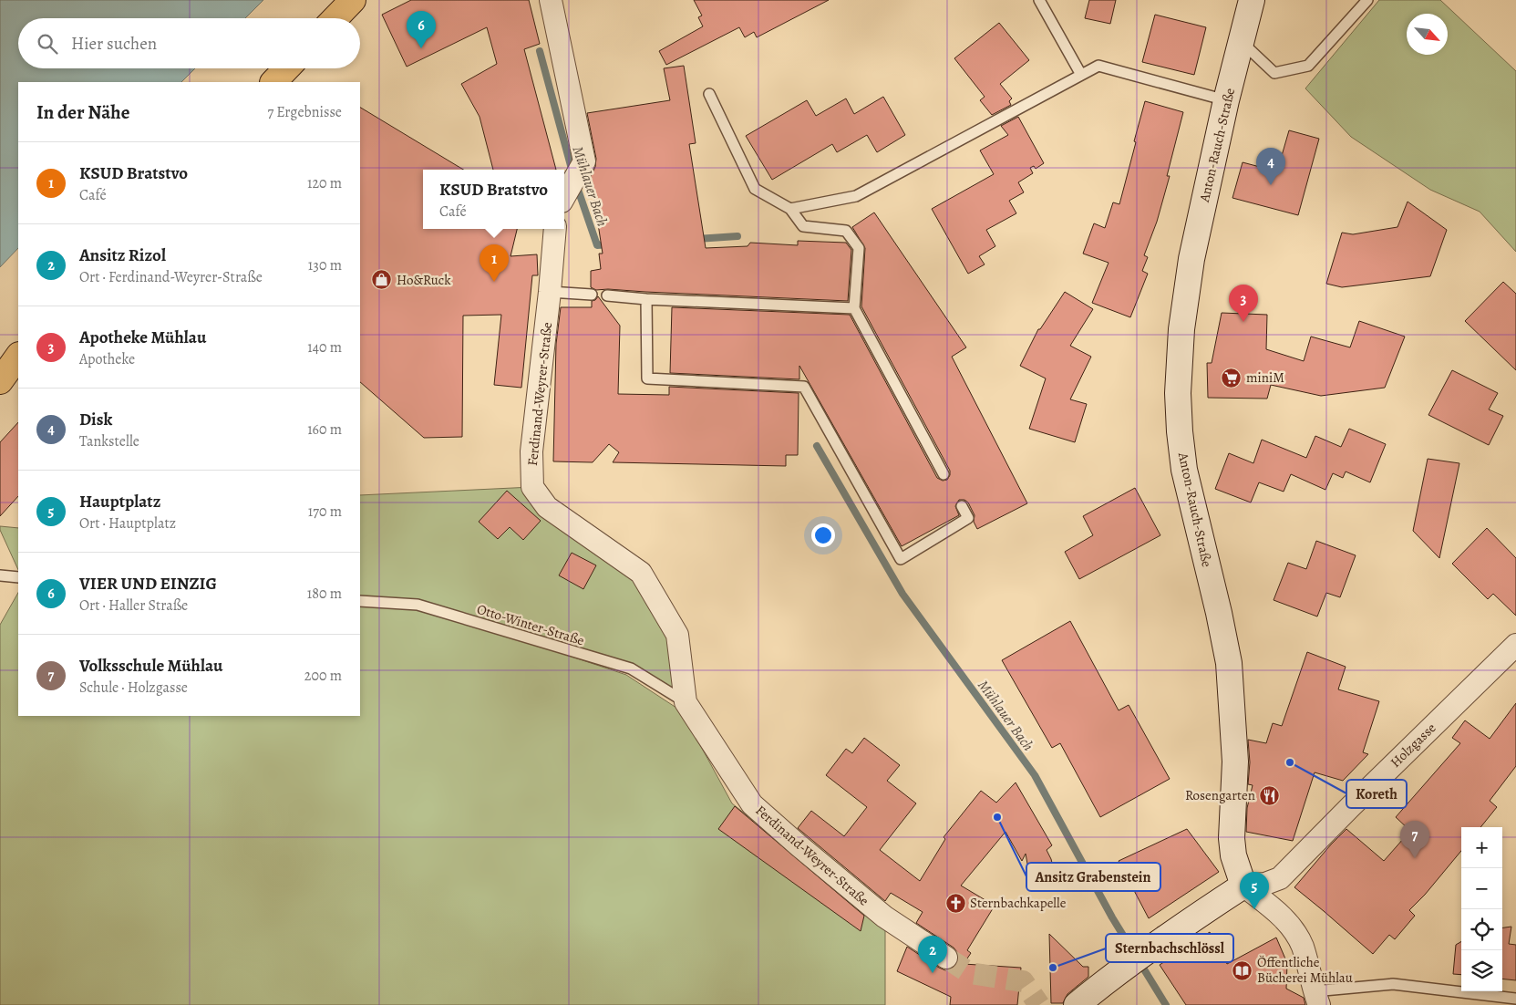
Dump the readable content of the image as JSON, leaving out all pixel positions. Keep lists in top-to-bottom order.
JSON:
{
  "streets": {
    "main road": ["Anton-Rauch-Straße"],
    "street": ["Ferdinand-Weyrer-Straße", "Holzgasse"],
    "lane": ["Otto-Winter-Straße"]
  },
  "crossings": [
    ["Anton-Rauch-Straße", "Holzgasse"],
    ["Ferdinand-Weyrer-Straße", "Otto-Winter-Straße"]
  ],
  "water": ["Mühlauer Bach"],
  "places": {
    "shop": ["Ho&Ruck"],
    "supermarket": ["miniM"],
    "other": ["Koreth", "Ansitz Grabenstein", "Sternbachschlössl"],
    "restaurant": ["Rosengarten"],
    "church": ["Sternbachkapelle"],
    "library": ["Öffentliche Bücherei Mühlau"]
  },
  "north": "bottom right",
  "page": {
    "pins": [
      "6",
      "4",
      "1",
      "3",
      "7",
      "5",
      "2"
    ],
    "search": "Hier suchen",
    "heading": ["In der Nähe", "7 Ergebnisse"],
    "list": [
      {
        "mark": "1",
        "name": "KSUD Bratstvo",
        "note": "Café",
        "value": "120 m"
      },
      {
        "mark": "2",
        "name": "Ansitz Rizol",
        "note": "Ort · Ferdinand-Weyrer-Straße",
        "value": "130 m"
      },
      {
        "mark": "3",
        "name": "Apotheke Mühlau",
        "note": "Apotheke",
        "value": "140 m"
      },
      {
        "mark": "4",
        "name": "Disk",
        "note": "Tankstelle",
        "value": "160 m"
      },
      {
        "mark": "5",
        "name": "Hauptplatz",
        "note": "Ort · Hauptplatz",
        "value": "170 m"
      },
      {
        "mark": "6",
        "name": "VIER UND EINZIG",
        "note": "Ort · Haller Straße",
        "value": "180 m"
      },
      {
        "mark": "7",
        "name": "Volksschule Mühlau",
        "note": "Schule · Holzgasse",
        "value": "200 m"
      }
    ],
    "popup": ["KSUD Bratstvo", "Café"],
    "map_buttons": ["+", "−"]
  }
}
